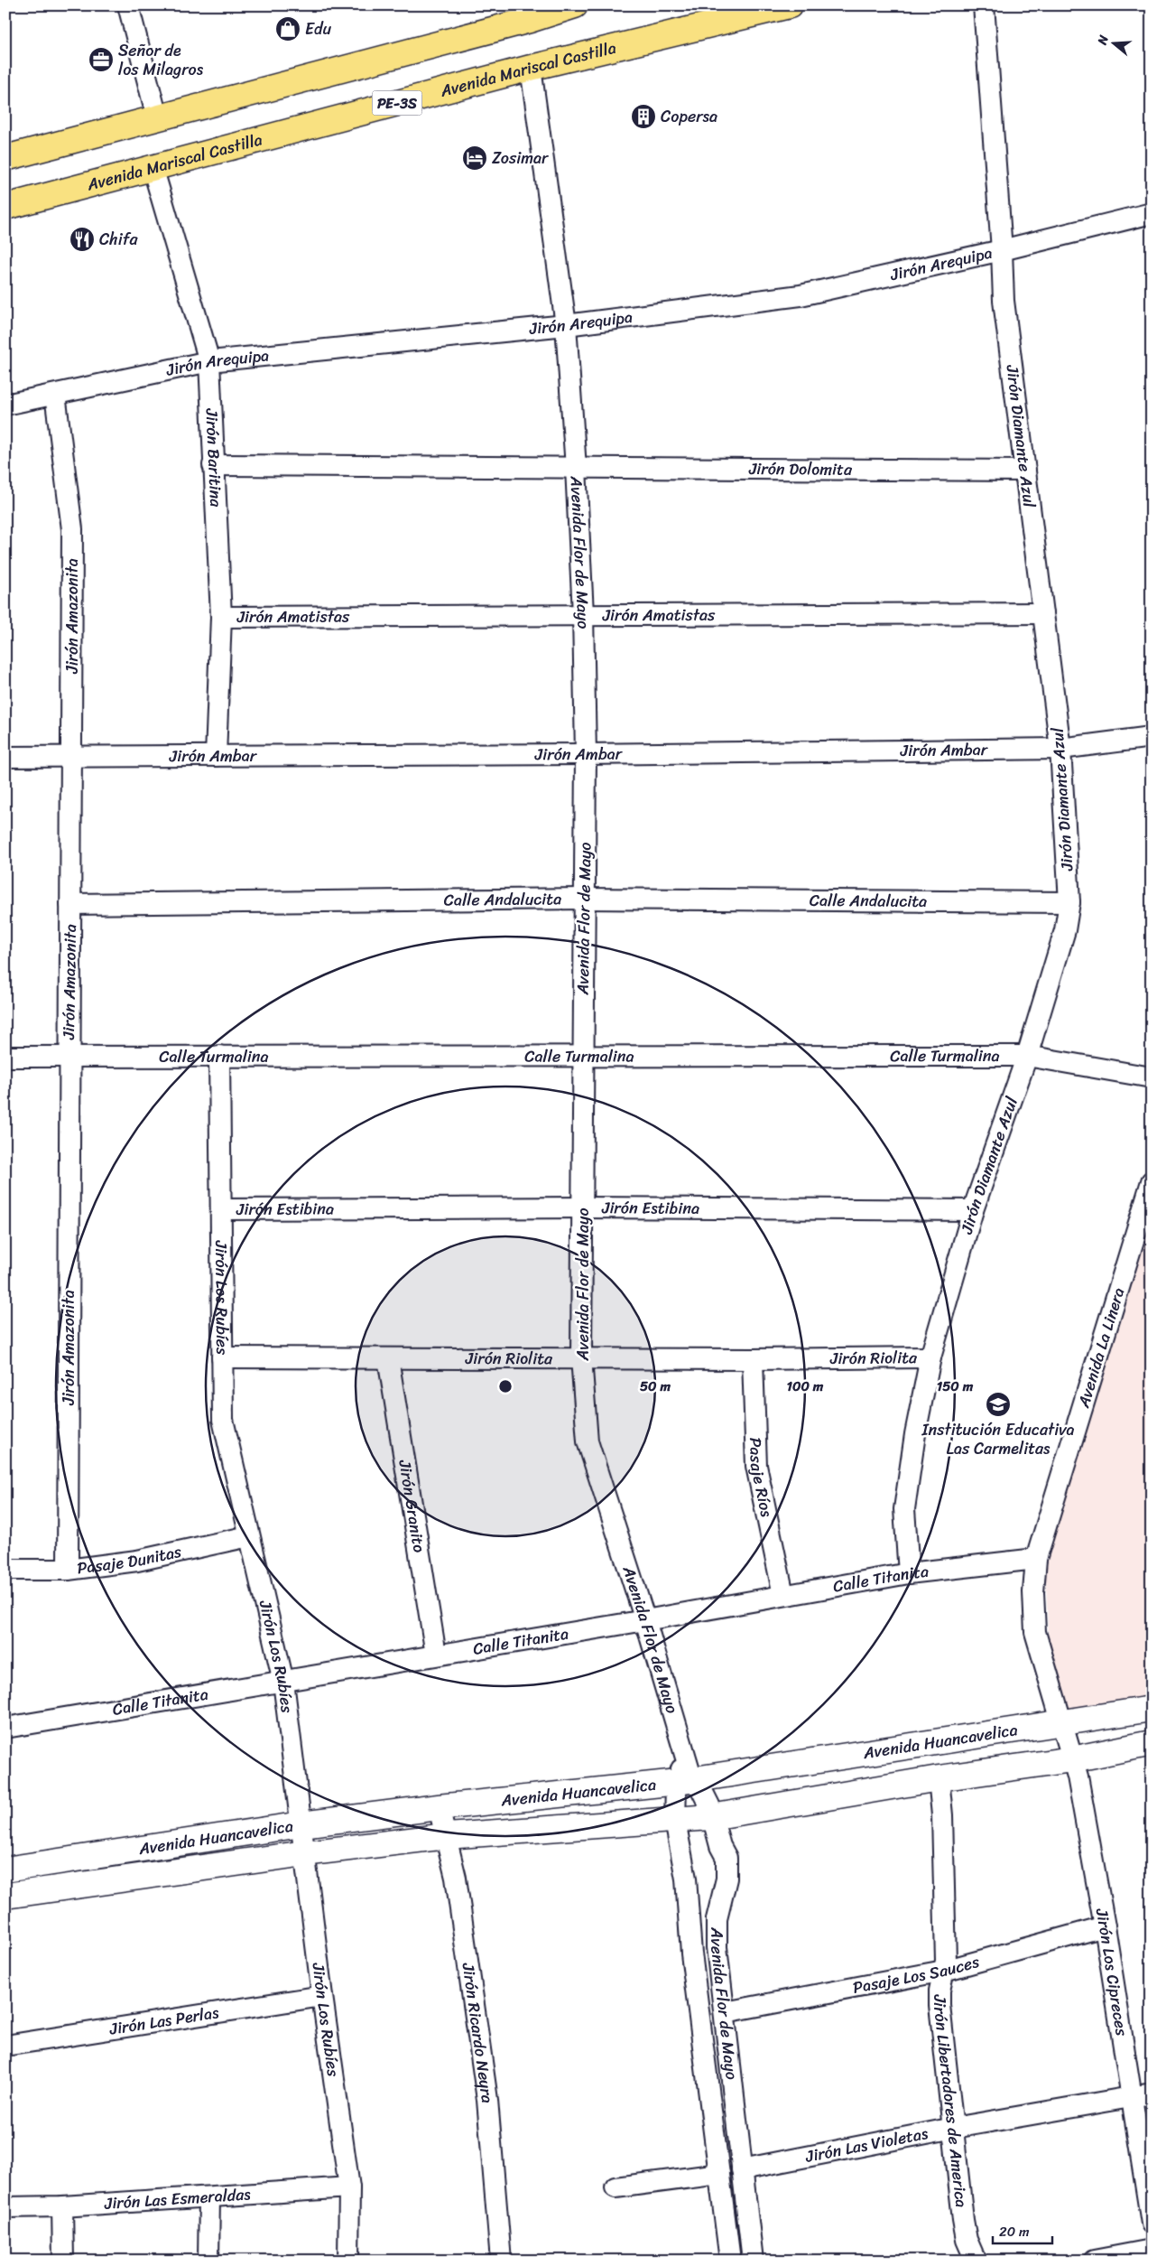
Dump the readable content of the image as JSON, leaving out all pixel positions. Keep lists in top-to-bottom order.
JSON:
{
  "streets": {
    "highway": ["Avenida Mariscal Castilla", "PE-3S"],
    "main road": ["Avenida Huancavelica"],
    "street": [
      "Jirón Arequipa",
      "Jirón Diamante Azul",
      "Jirón Baritina",
      "Jirón Dolomita",
      "Avenida Flor de Mayo",
      "Jirón Amatistas",
      "Jirón Amazonita",
      "Jirón Ambar",
      "Calle Andalucita",
      "Calle Turmalina",
      "Jirón Estibina",
      "Jirón Los Rubíes",
      "Avenida La Linera",
      "Jirón Riolita",
      "Pasaje Ríos",
      "Jirón Granito",
      "Pasaje Dunitas",
      "Calle Titanita",
      "Jirón Los Cipreces",
      "Pasaje Los Sauces",
      "Jirón Las Perlas",
      "Jirón Ricardo Neyra",
      "Jirón Libertadores de America",
      "Jirón Las Violetas",
      "Jirón Las Esmeraldas"
    ]
  },
  "crossings": [
    ["Avenida Mariscal Castilla", "Jirón Baritina"],
    ["Avenida Mariscal Castilla", "Avenida Flor de Mayo"],
    ["Jirón Arequipa", "Jirón Diamante Azul"],
    ["Jirón Arequipa", "Jirón Baritina"],
    ["Jirón Arequipa", "Avenida Flor de Mayo"],
    ["Jirón Arequipa", "Jirón Amazonita"],
    ["Jirón Diamante Azul", "Jirón Dolomita"],
    ["Jirón Diamante Azul", "Jirón Amatistas"],
    ["Jirón Diamante Azul", "Jirón Ambar"],
    ["Jirón Diamante Azul", "Calle Andalucita"],
    ["Jirón Diamante Azul", "Calle Turmalina"],
    ["Jirón Diamante Azul", "Jirón Estibina"],
    ["Jirón Diamante Azul", "Jirón Riolita"],
    ["Jirón Diamante Azul", "Calle Titanita"],
    ["Jirón Baritina", "Jirón Dolomita"],
    ["Jirón Baritina", "Jirón Amatistas"],
    ["Jirón Baritina", "Jirón Ambar"],
    ["Jirón Dolomita", "Avenida Flor de Mayo"],
    ["Avenida Flor de Mayo", "Jirón Amatistas"],
    ["Avenida Flor de Mayo", "Jirón Ambar"],
    ["Avenida Flor de Mayo", "Calle Andalucita"],
    ["Avenida Flor de Mayo", "Calle Turmalina"],
    ["Avenida Flor de Mayo", "Jirón Estibina"],
    ["Avenida Flor de Mayo", "Jirón Riolita"],
    ["Avenida Flor de Mayo", "Calle Titanita"],
    ["Avenida Flor de Mayo", "Avenida Huancavelica"],
    ["Avenida Flor de Mayo", "Pasaje Los Sauces"],
    ["Avenida Flor de Mayo", "Jirón Las Violetas"],
    ["Jirón Amazonita", "Jirón Ambar"],
    ["Jirón Amazonita", "Calle Andalucita"],
    ["Jirón Amazonita", "Calle Turmalina"],
    ["Jirón Amazonita", "Pasaje Dunitas"],
    ["Calle Turmalina", "Jirón Los Rubíes"],
    ["Jirón Estibina", "Jirón Los Rubíes"],
    ["Jirón Los Rubíes", "Jirón Riolita"],
    ["Jirón Los Rubíes", "Pasaje Dunitas"],
    ["Jirón Los Rubíes", "Calle Titanita"],
    ["Jirón Los Rubíes", "Avenida Huancavelica"],
    ["Jirón Los Rubíes", "Jirón Las Perlas"],
    ["Jirón Los Rubíes", "Jirón Las Esmeraldas"],
    ["Avenida La Linera", "Calle Titanita"],
    ["Avenida La Linera", "Avenida Huancavelica"],
    ["Avenida La Linera", "Jirón Los Cipreces"],
    ["Jirón Riolita", "Pasaje Ríos"],
    ["Jirón Riolita", "Jirón Granito"],
    ["Pasaje Ríos", "Calle Titanita"],
    ["Jirón Granito", "Calle Titanita"],
    ["Avenida Huancavelica", "Jirón Los Cipreces"],
    ["Avenida Huancavelica", "Jirón Ricardo Neyra"],
    ["Avenida Huancavelica", "Jirón Libertadores de America"],
    ["Jirón Los Cipreces", "Pasaje Los Sauces"],
    ["Jirón Los Cipreces", "Jirón Las Violetas"],
    ["Pasaje Los Sauces", "Jirón Libertadores de America"],
    ["Jirón Libertadores de America", "Jirón Las Violetas"]
  ],
  "places": {
    "shop": ["Edu"],
    "office": ["Señor de los Milagros"],
    "building": ["Copersa"],
    "hotel": ["Zosimar"],
    "restaurant": ["Chifa"],
    "school or university": ["Institución Educativa Las Carmelitas"]
  },
  "scale_bar": "20 m",
  "north": "left",
  "rings": ["50 m", "100 m", "150 m"]
}
